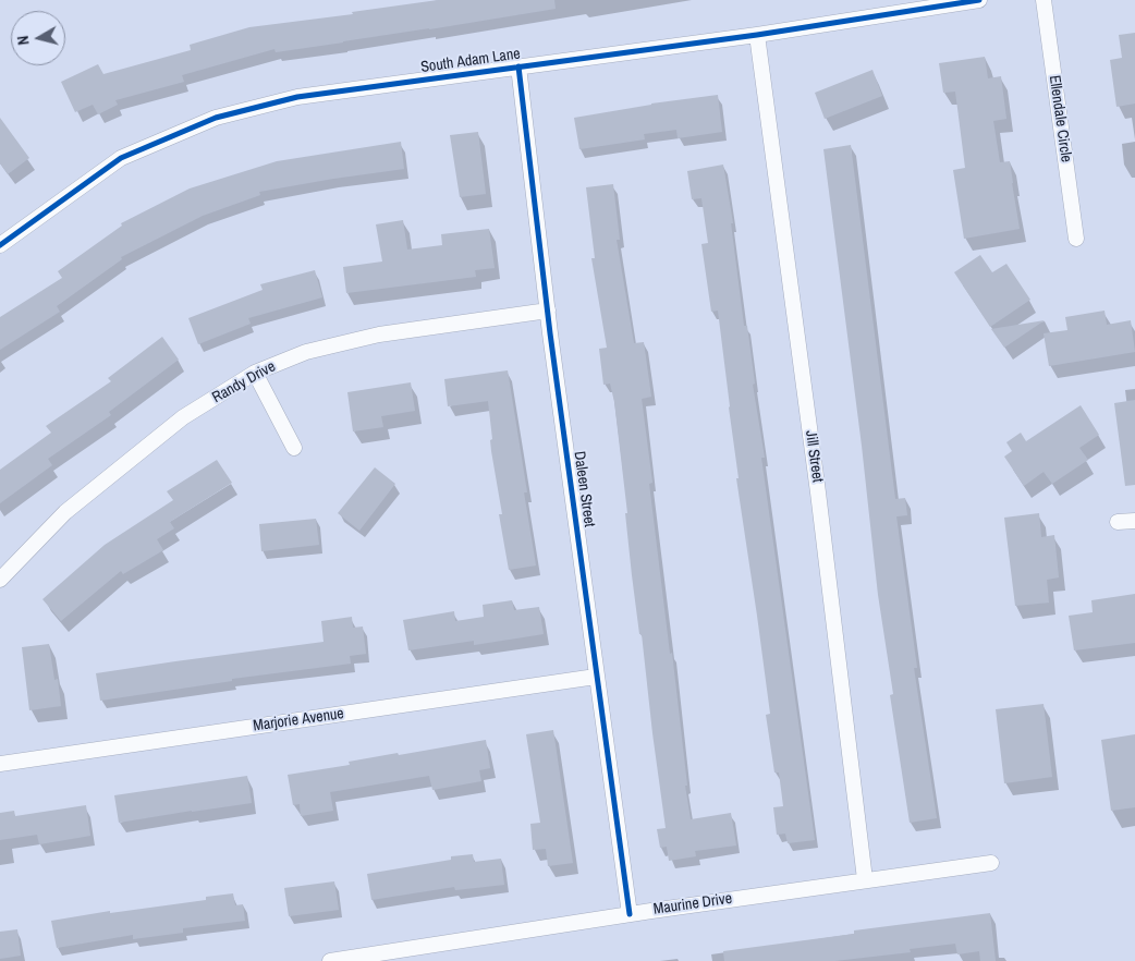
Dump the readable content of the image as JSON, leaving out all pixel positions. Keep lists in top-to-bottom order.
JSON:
{
  "streets": {
    "street": [
      "South Adam Lane",
      "Ellendale Circle",
      "Randy Drive",
      "Jill Street",
      "Daleen Street",
      "Marjorie Avenue",
      "Maurine Drive"
    ]
  },
  "crossings": [
    ["South Adam Lane", "Jill Street"],
    ["South Adam Lane", "Daleen Street"],
    ["Randy Drive", "Daleen Street"],
    ["Jill Street", "Maurine Drive"],
    ["Daleen Street", "Marjorie Avenue"],
    ["Daleen Street", "Maurine Drive"]
  ],
  "north": "left"
}
